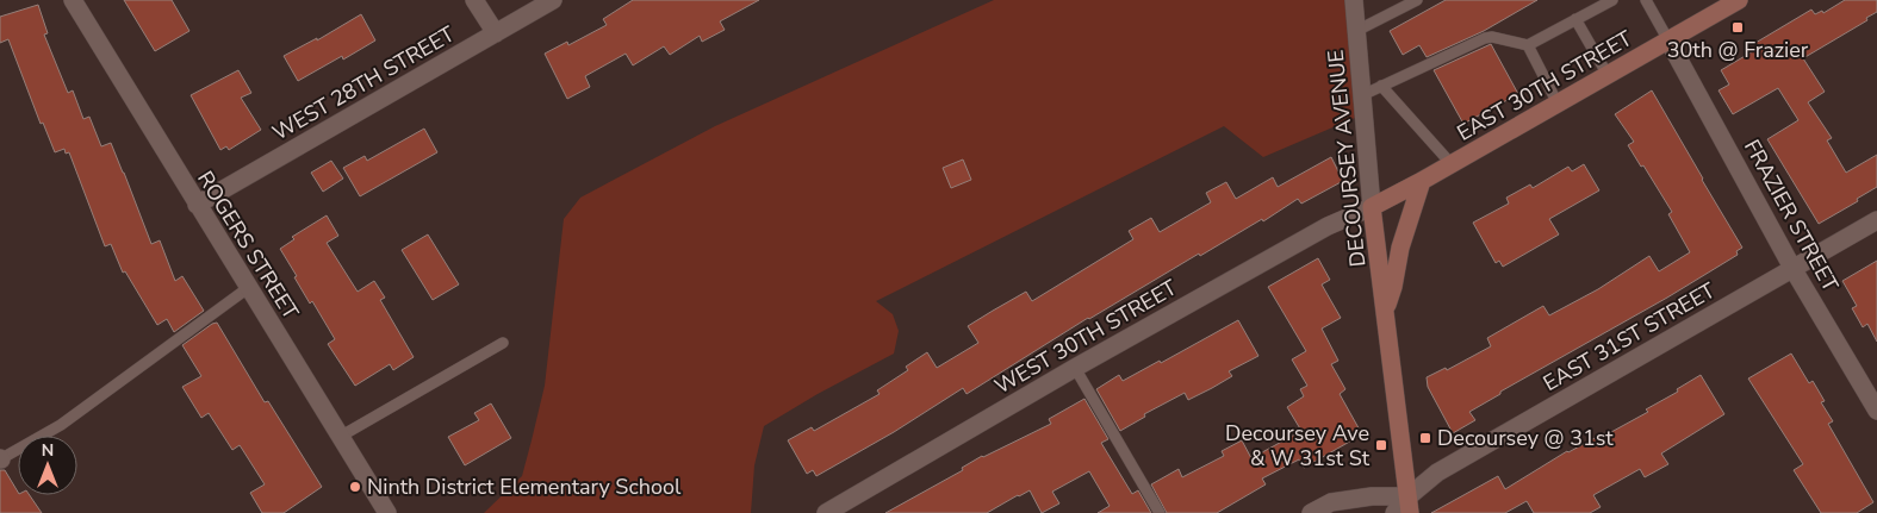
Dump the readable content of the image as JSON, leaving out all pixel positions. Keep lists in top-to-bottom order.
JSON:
{
  "streets": {
    "main road": ["EAST 30TH STREET", "DECOURSEY AVENUE"],
    "street": [
      "WEST 28TH STREET",
      "FRAZIER STREET",
      "ROGERS STREET",
      "WEST 30TH STREET",
      "EAST 31ST STREET"
    ]
  },
  "crossings": [
    ["WEST 28TH STREET", "ROGERS STREET"],
    ["EAST 30TH STREET", "DECOURSEY AVENUE"],
    ["EAST 30TH STREET", "FRAZIER STREET"],
    ["EAST 30TH STREET", "WEST 30TH STREET"],
    ["DECOURSEY AVENUE", "WEST 30TH STREET"],
    ["DECOURSEY AVENUE", "EAST 31ST STREET"],
    ["FRAZIER STREET", "EAST 31ST STREET"]
  ],
  "places": {
    "transit": ["30th @ Frazier", "Decoursey @ 31st", "Decoursey Ave & W 31st St"],
    "other": ["Ninth District Elementary School"]
  },
  "north": "top"
}
